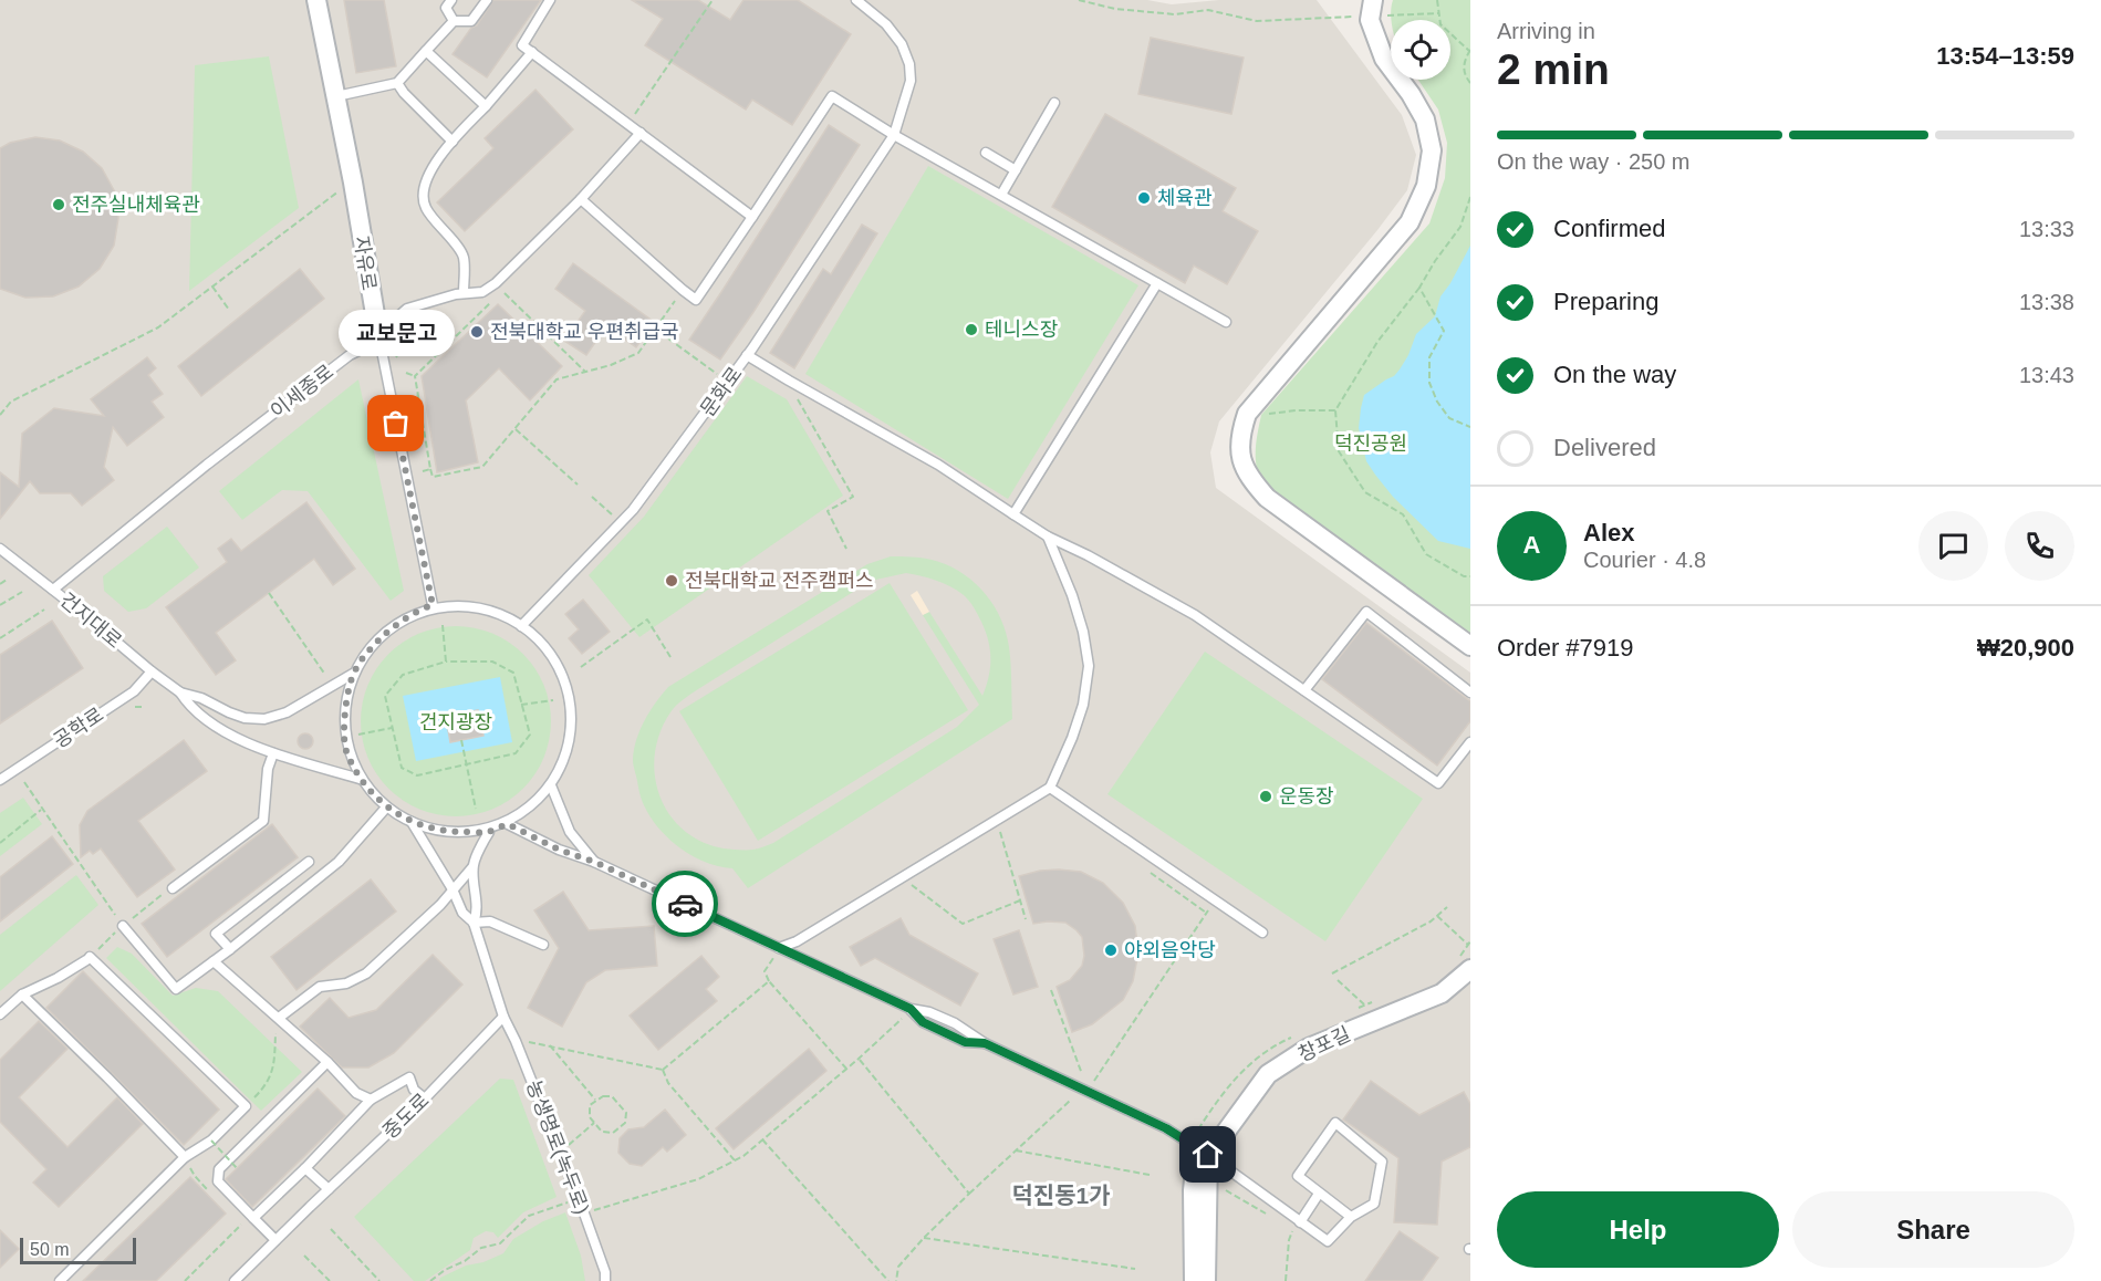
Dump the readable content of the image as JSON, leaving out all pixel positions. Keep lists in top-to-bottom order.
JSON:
{
  "streets": {
    "street": ["자유로", "창포길"],
    "lane": [
      "이세종로",
      "문화로",
      "건지대로",
      "공학로",
      "중도로",
      "농생명로(녹두로)"
    ]
  },
  "crossings": [
    ["자유로", "이세종로"],
    ["이세종로", "건지대로"],
    ["건지대로", "공학로"],
    ["중도로", "농생명로(녹두로)"]
  ],
  "districts": ["덕진동1가"],
  "parks": ["덕진공원", "건지광장"],
  "places": [
    "체육관",
    "전주실내체육관",
    "테니스장",
    "전북대학교 우편취급국",
    "교보문고",
    "전북대학교 전주캠퍼스",
    "운동장",
    "야외음악당"
  ],
  "scale_bar": "50 m",
  "page": {
    "heading": ["2 min", "Arriving in", "13:54–13:59"],
    "panel": [
      "Alex",
      "Courier · 4.8",
      "Order #7919",
      "₩20,900"
    ],
    "bar": "On the way · 250 m",
    "list": [
      ["Confirmed", "13:33"],
      ["Preparing", "13:38"],
      ["On the way", "13:43"],
      "Delivered"
    ],
    "bubble": "교보문고",
    "round": "A",
    "buttons": ["Help", "Share"],
    "scale": "50 m"
  }
}
